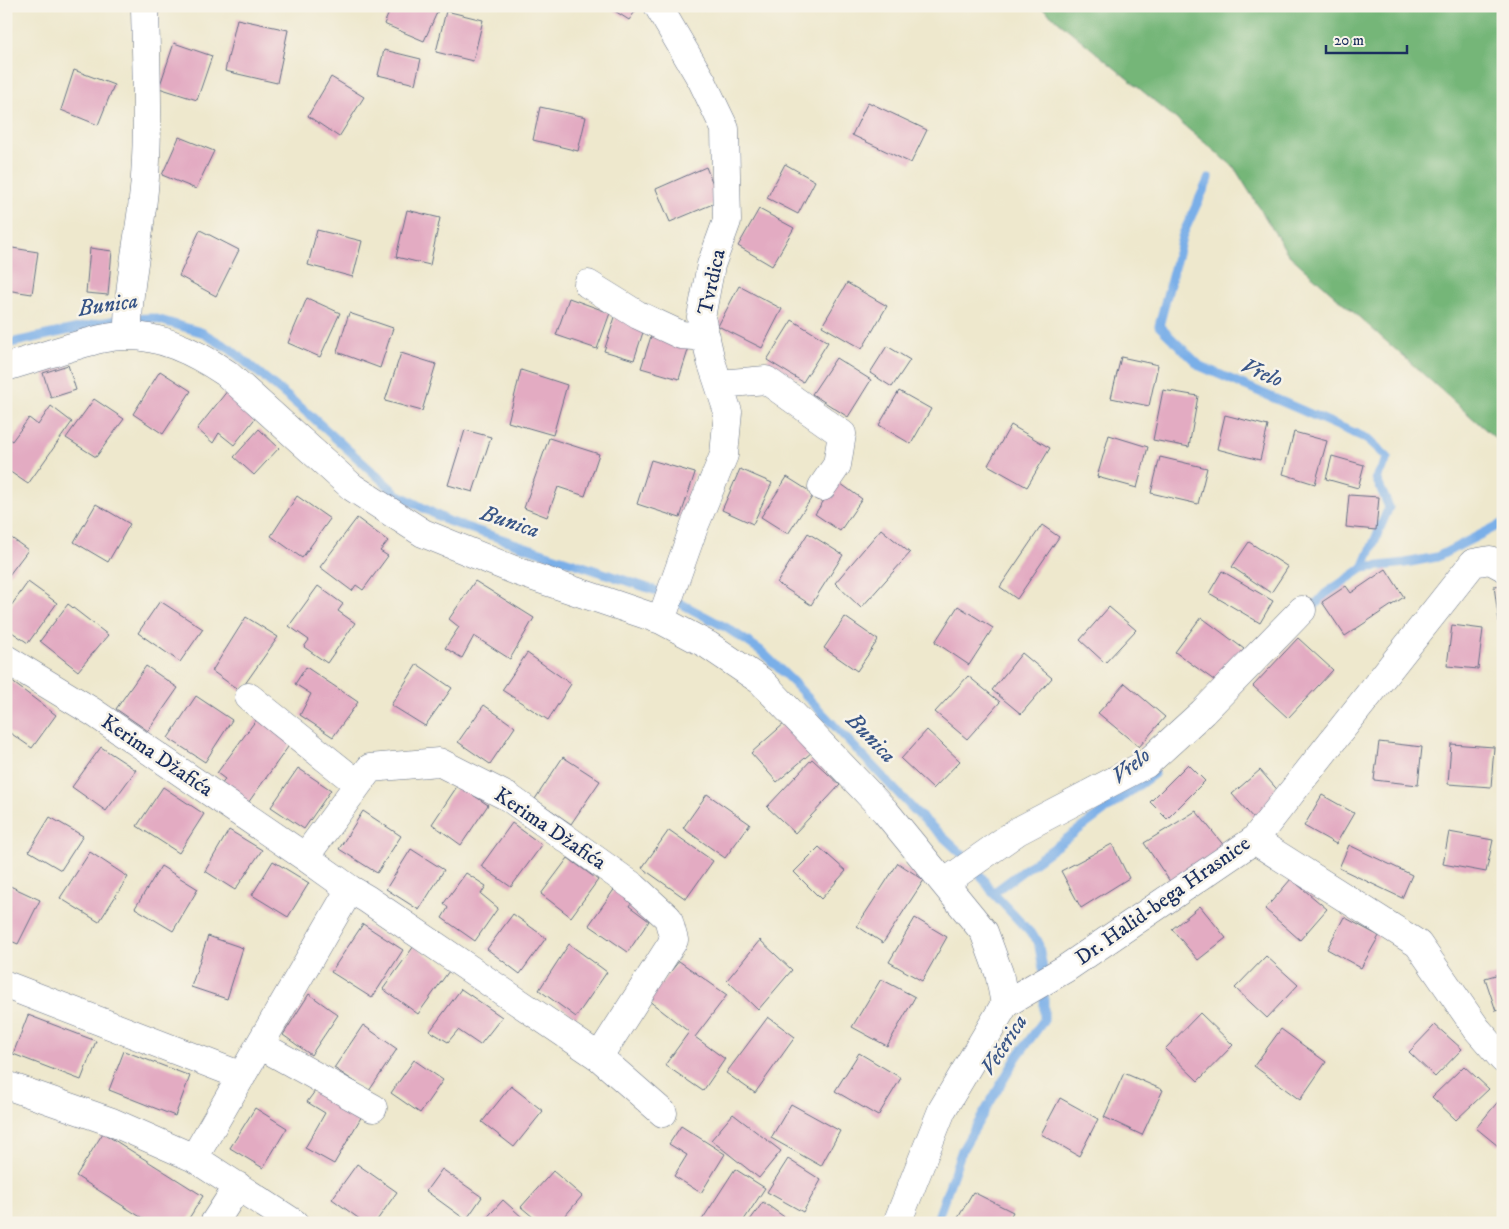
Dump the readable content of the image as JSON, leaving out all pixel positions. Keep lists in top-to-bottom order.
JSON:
{
  "streets": {
    "street": ["Tvrdica", "Kerima Džafića", "Dr. Halid-bega Hrasnice"]
  },
  "water": ["Bunica", "Vrelo", "Večerica"],
  "scale_bar": "20 m"
}
